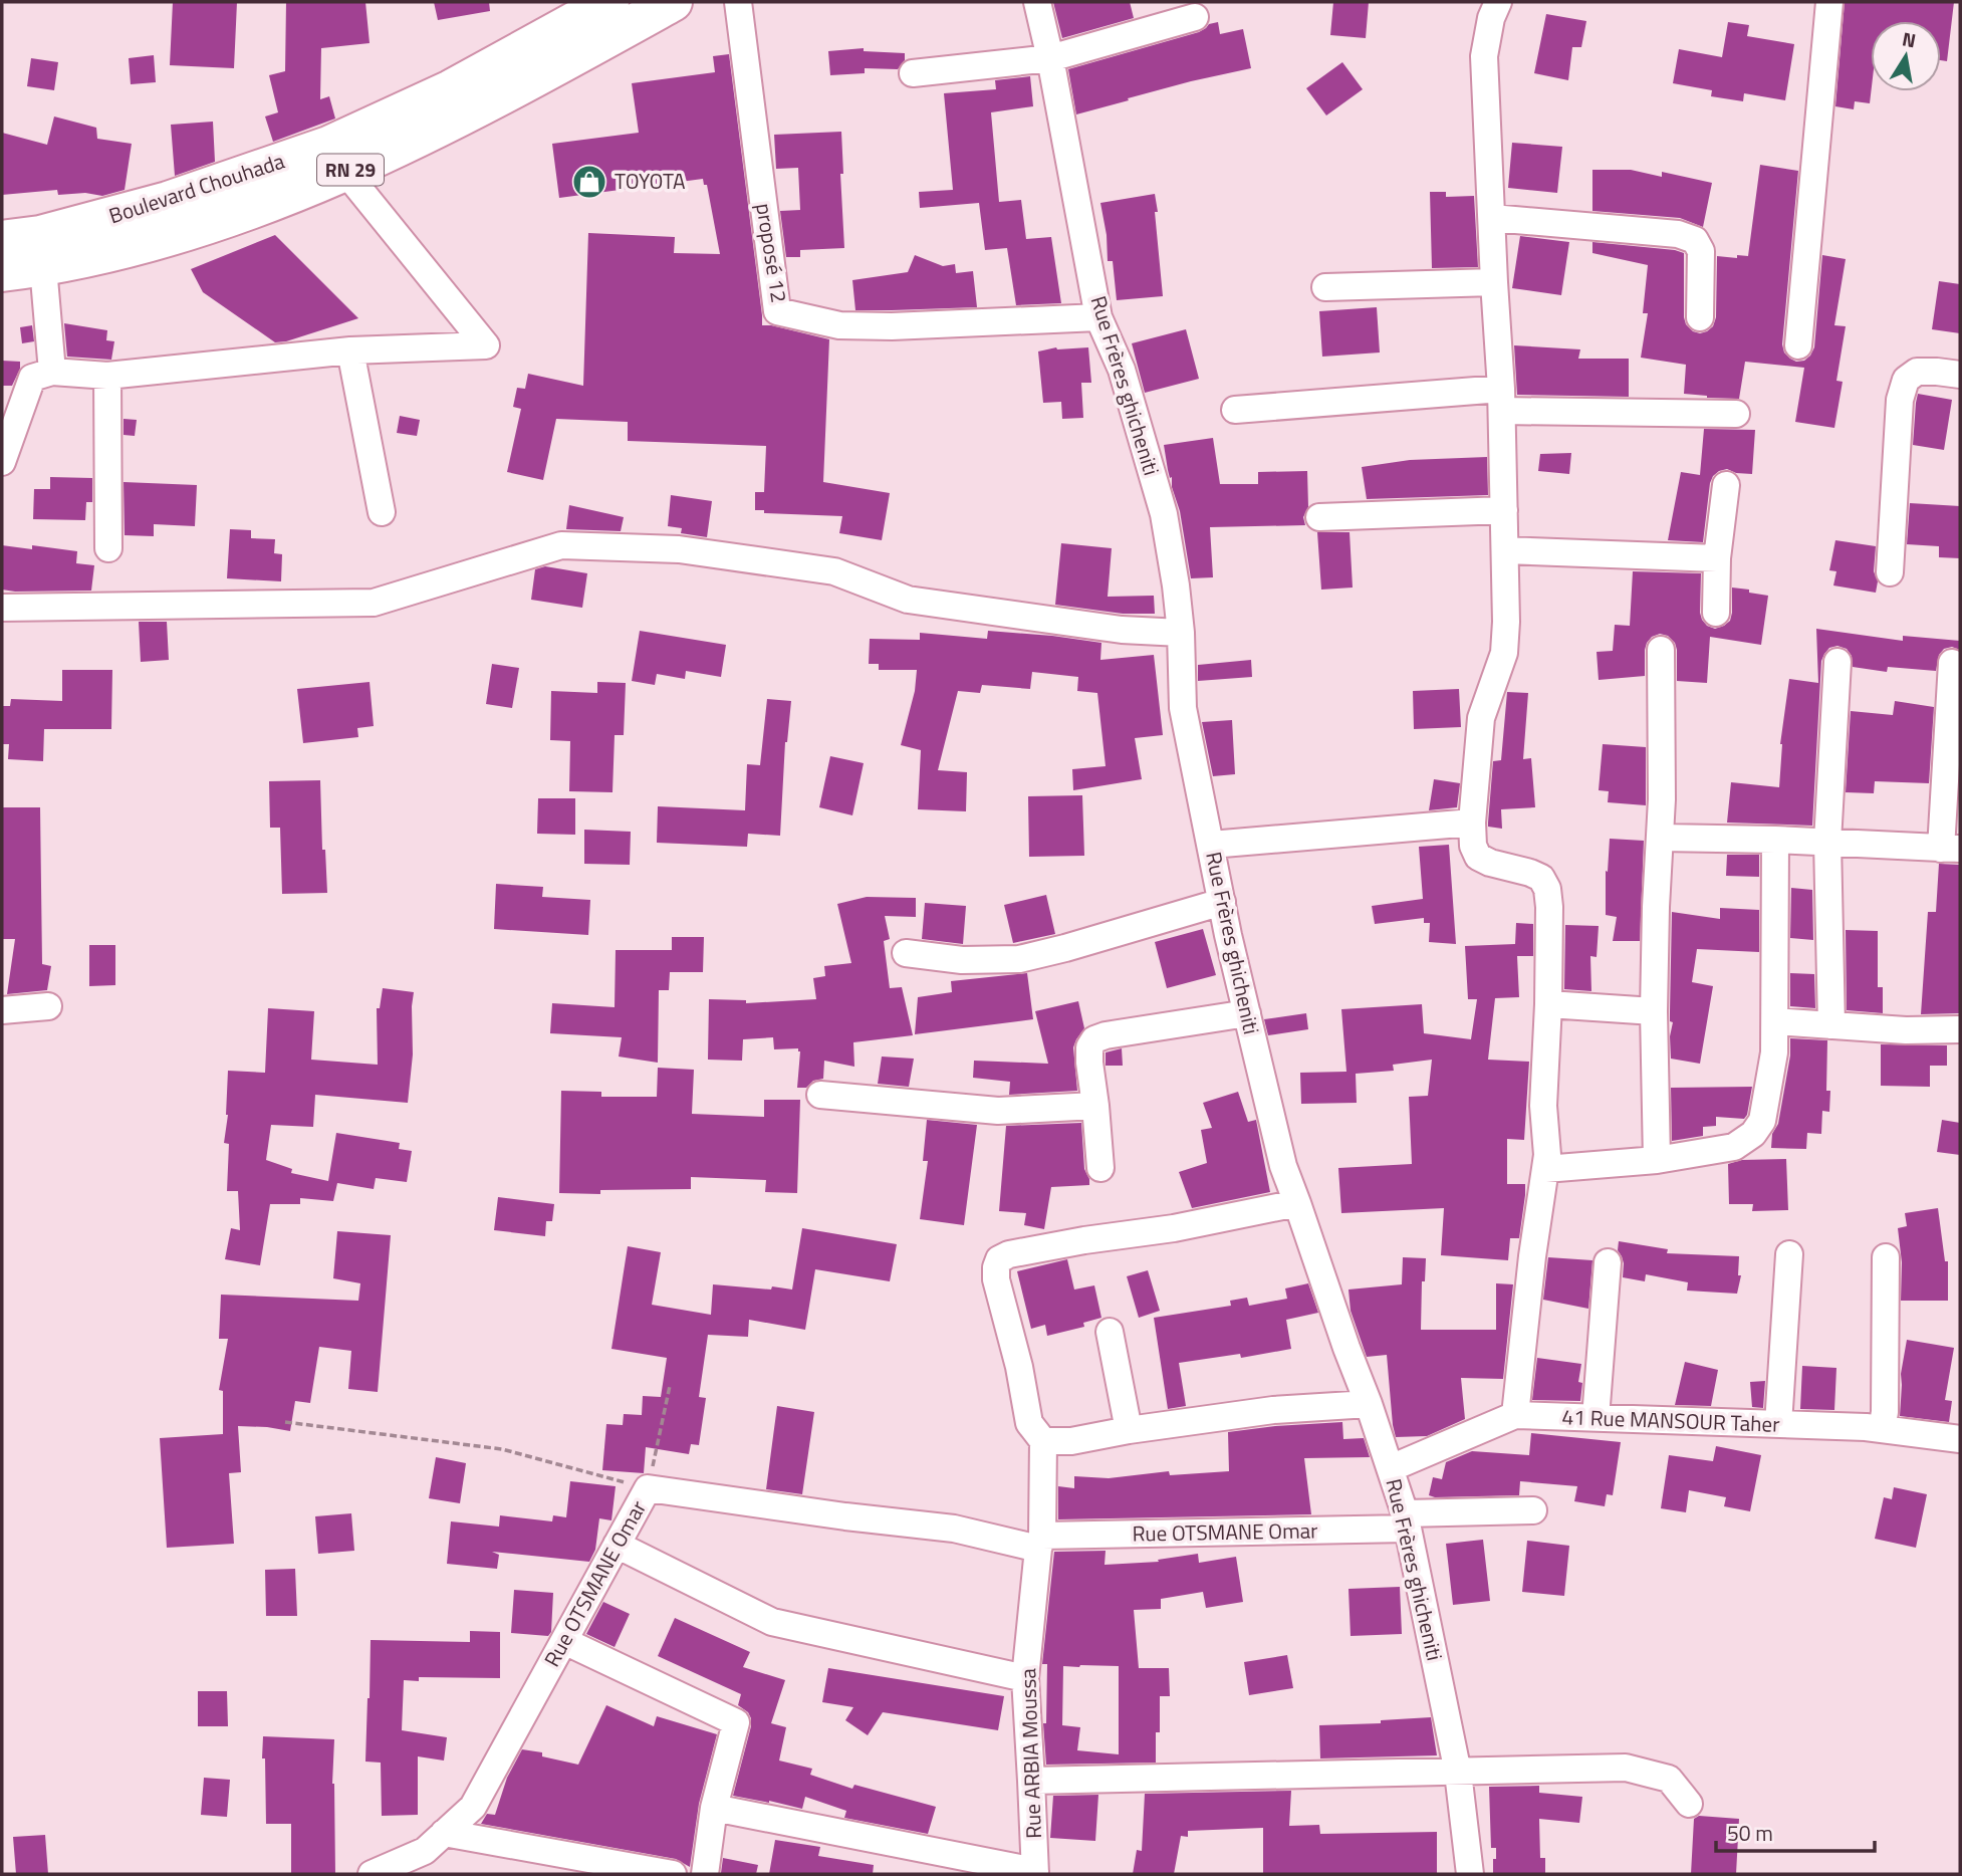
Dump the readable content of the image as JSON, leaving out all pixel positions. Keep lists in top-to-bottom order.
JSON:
{
  "streets": {
    "highway": ["RN 29", "Boulevard Chouhada"],
    "street": [
      "proposé 12",
      "Rue Frères ghicheniti",
      "41 Rue MANSOUR Taher",
      "Rue OTSMANE Omar",
      "Rue ARBIA Moussa"
    ]
  },
  "crossings": [
    ["proposé 12", "Rue Frères ghicheniti"],
    ["Rue Frères ghicheniti", "41 Rue MANSOUR Taher"],
    ["Rue Frères ghicheniti", "Rue OTSMANE Omar"],
    ["Rue OTSMANE Omar", "Rue ARBIA Moussa"]
  ],
  "places": {
    "shop": ["TOYOTA"]
  },
  "scale_bar": "50 m",
  "north": "top"
}
